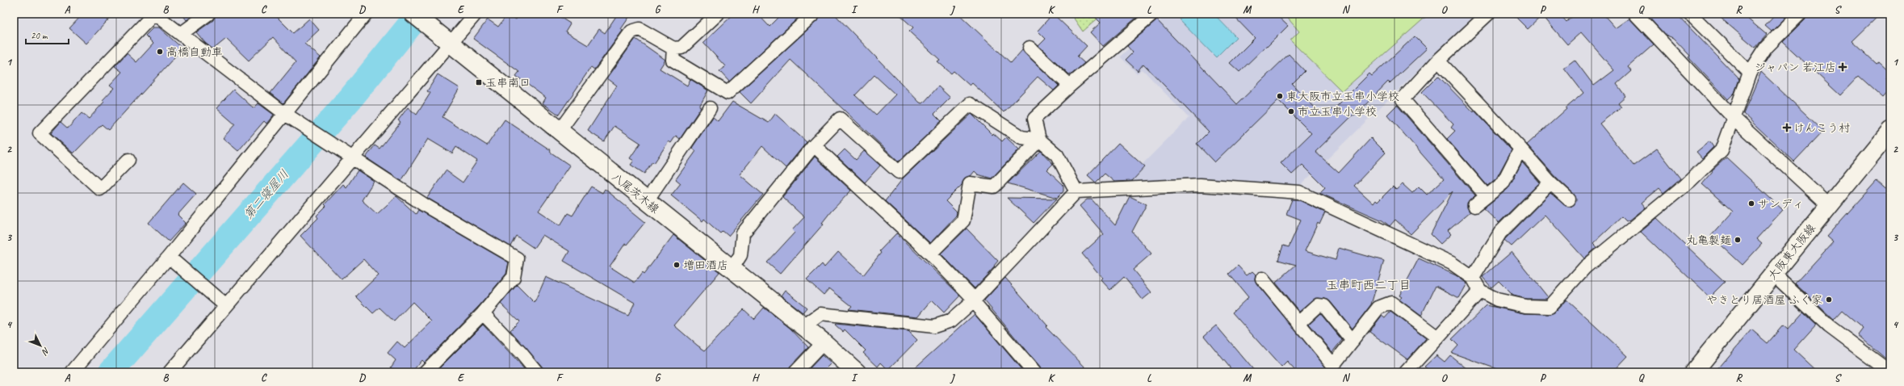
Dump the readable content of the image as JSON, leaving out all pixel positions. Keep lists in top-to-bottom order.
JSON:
{
  "streets": {
    "main road": ["八尾茨木線", "大阪東大阪線"]
  },
  "districts": ["玉串町西二丁目"],
  "water": ["第二寝屋川"],
  "places": {
    "other": [
      "高橋自動車",
      "東大阪市立玉串小学校",
      "市立玉串小学校",
      "サンディ",
      "丸亀製麺",
      "増田酒店",
      "やきとり居酒屋 ふく家"
    ],
    "health": ["ジャパン 若江店", "けんこう村"],
    "transit": ["玉串南口"]
  },
  "scale_bar": "20 m",
  "north": "bottom right",
  "grid": {
    "columns": [
      "A",
      "B",
      "C",
      "D",
      "E",
      "F",
      "G",
      "H",
      "I",
      "J",
      "K",
      "L",
      "M",
      "N",
      "O",
      "P",
      "Q",
      "R",
      "S"
    ],
    "rows": [
      "1",
      "2",
      "3",
      "4"
    ]
  }
}
